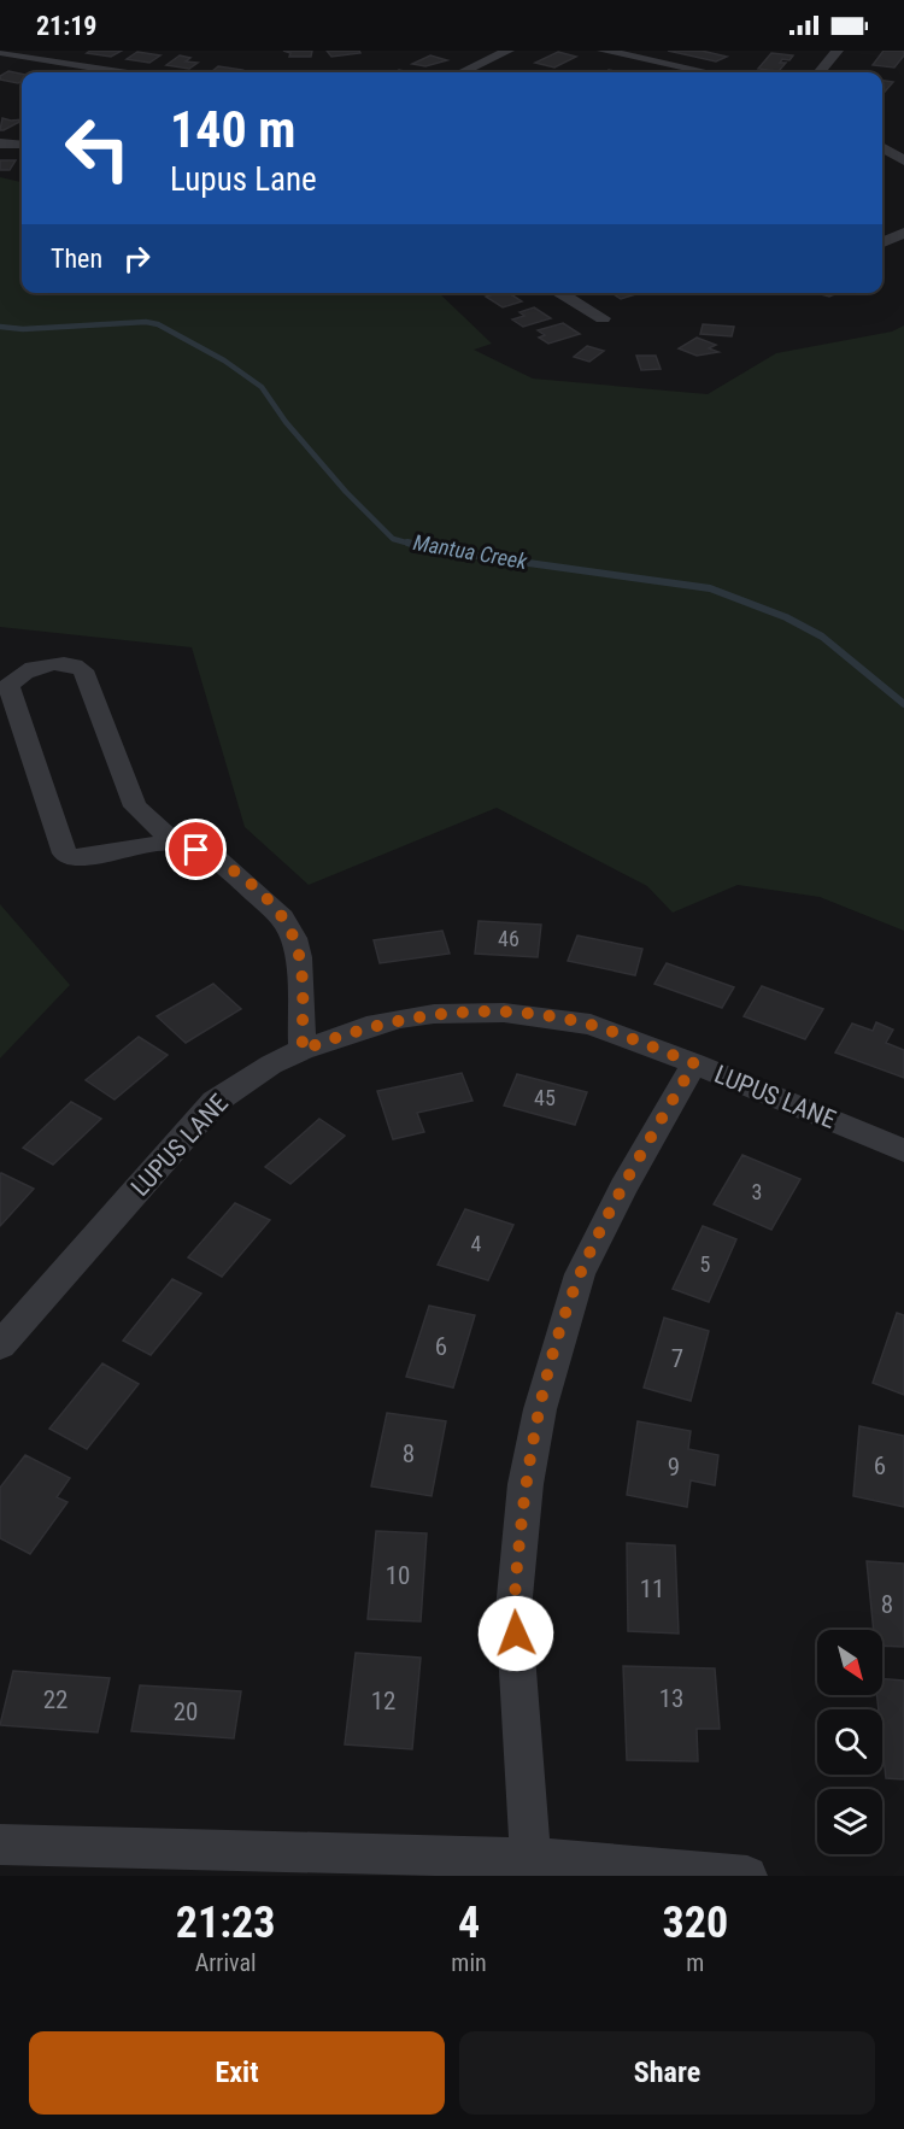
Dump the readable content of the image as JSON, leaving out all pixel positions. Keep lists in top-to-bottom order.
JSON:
{
  "streets": {
    "street": ["LUPUS LANE"]
  },
  "water": ["Mantua Creek"],
  "house_numbers": [
    "46",
    "45",
    "3",
    "4",
    "5",
    "6",
    "7",
    "8",
    "6",
    "9",
    "10",
    "11",
    "8",
    "13",
    "22",
    "12",
    "20"
  ],
  "north": "bottom right",
  "page": {
    "status": "21:19",
    "turn": ["140 m", "Lupus Lane"],
    "then": "Then",
    "eta": [
      "21:23",
      "Arrival",
      "4",
      "min",
      "320",
      "m"
    ],
    "buttons": ["Exit", "Share"]
  }
}
